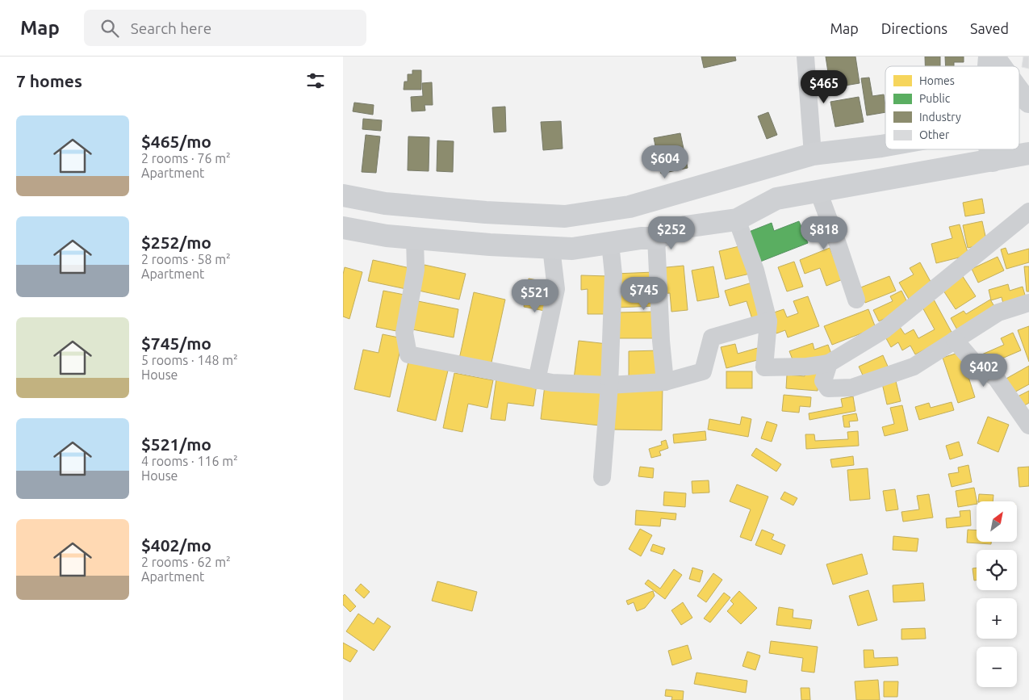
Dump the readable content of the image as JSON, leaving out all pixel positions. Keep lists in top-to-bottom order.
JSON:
{
  "legend": [
    "Homes",
    "Public",
    "Industry",
    "Other"
  ],
  "north": "top right",
  "page": {
    "header": "Map",
    "search": "Search here",
    "nav": ["Map", "Directions", "Saved"],
    "heading": "7 homes",
    "price": [
      "$465",
      "$604",
      "$252",
      "$818",
      "$745",
      "$521",
      "$402"
    ],
    "list": [
      {
        "name": "$465/mo",
        "note": "2 rooms · 76 m² · Apartment"
      },
      {
        "name": "$252/mo",
        "note": "2 rooms · 58 m² · Apartment"
      },
      {
        "name": "$745/mo",
        "note": "5 rooms · 148 m² · House"
      },
      {
        "name": "$521/mo",
        "note": "4 rooms · 116 m² · House"
      },
      {
        "name": "$402/mo",
        "note": "2 rooms · 62 m² · Apartment"
      }
    ],
    "map_buttons": ["+", "−"]
  }
}
